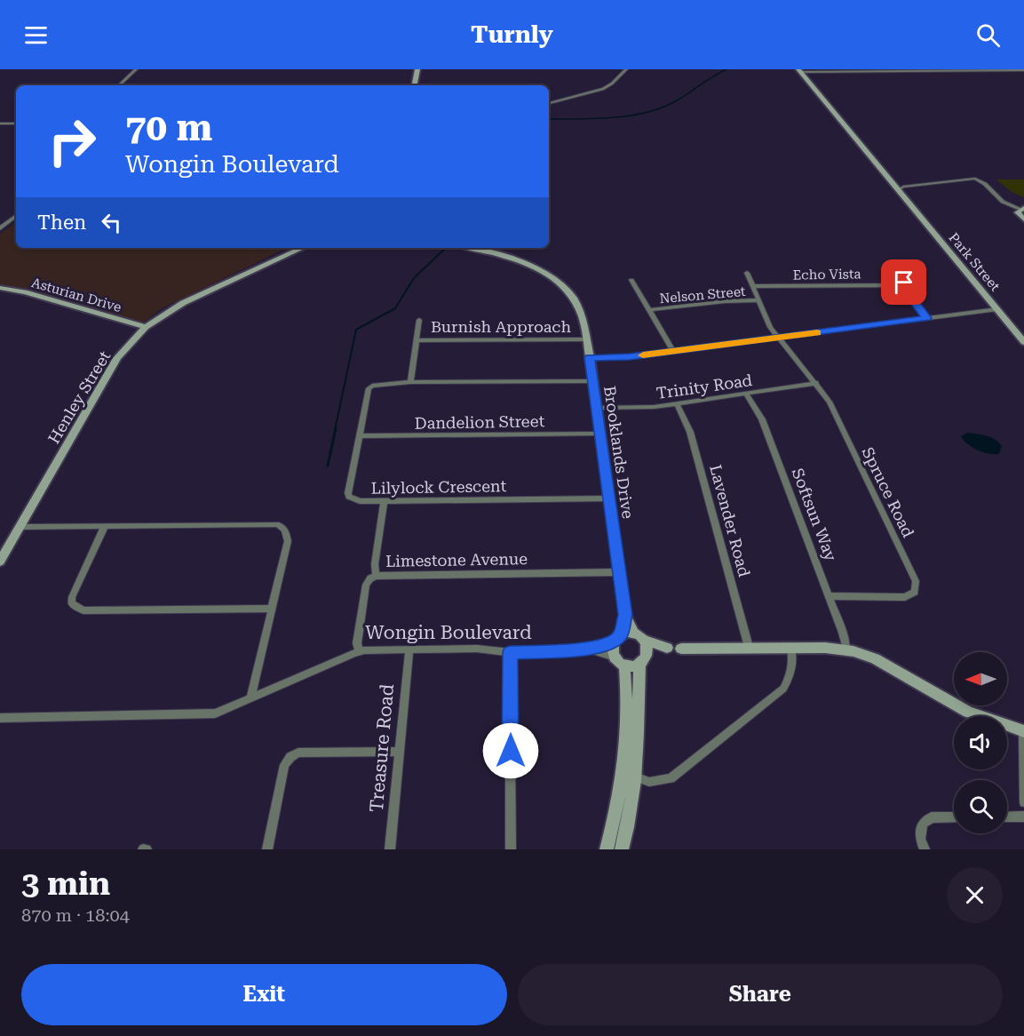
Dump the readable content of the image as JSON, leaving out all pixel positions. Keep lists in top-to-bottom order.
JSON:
{
  "streets": {
    "street": [
      "Park Street",
      "Echo Vista",
      "Asturian Drive",
      "Nelson Street",
      "Burnish Approach",
      "Trinity Road",
      "Henley Street",
      "Dandelion Street",
      "Brooklands Drive",
      "Lilylock Crescent",
      "Spruce Road",
      "Softsun Way",
      "Lavender Road",
      "Limestone Avenue",
      "Wongin Boulevard",
      "Treasure Road"
    ]
  },
  "crossings": [
    ["Echo Vista", "Spruce Road"],
    ["Asturian Drive", "Henley Street"],
    ["Nelson Street", "Spruce Road"],
    ["Burnish Approach", "Brooklands Drive"],
    ["Trinity Road", "Brooklands Drive"],
    ["Trinity Road", "Spruce Road"],
    ["Trinity Road", "Softsun Way"],
    ["Trinity Road", "Lavender Road"],
    ["Dandelion Street", "Brooklands Drive"],
    ["Dandelion Street", "Lilylock Crescent"],
    ["Brooklands Drive", "Lilylock Crescent"],
    ["Brooklands Drive", "Limestone Avenue"],
    ["Brooklands Drive", "Wongin Boulevard"],
    ["Spruce Road", "Softsun Way"],
    ["Limestone Avenue", "Wongin Boulevard"],
    ["Wongin Boulevard", "Treasure Road"]
  ],
  "north": "left",
  "page": {
    "header": "Turnly",
    "turn": ["70 m", "Wongin Boulevard"],
    "then": "Then",
    "heading": ["3 min", "870 m · 18:04"],
    "buttons": ["Exit", "Share"]
  }
}
